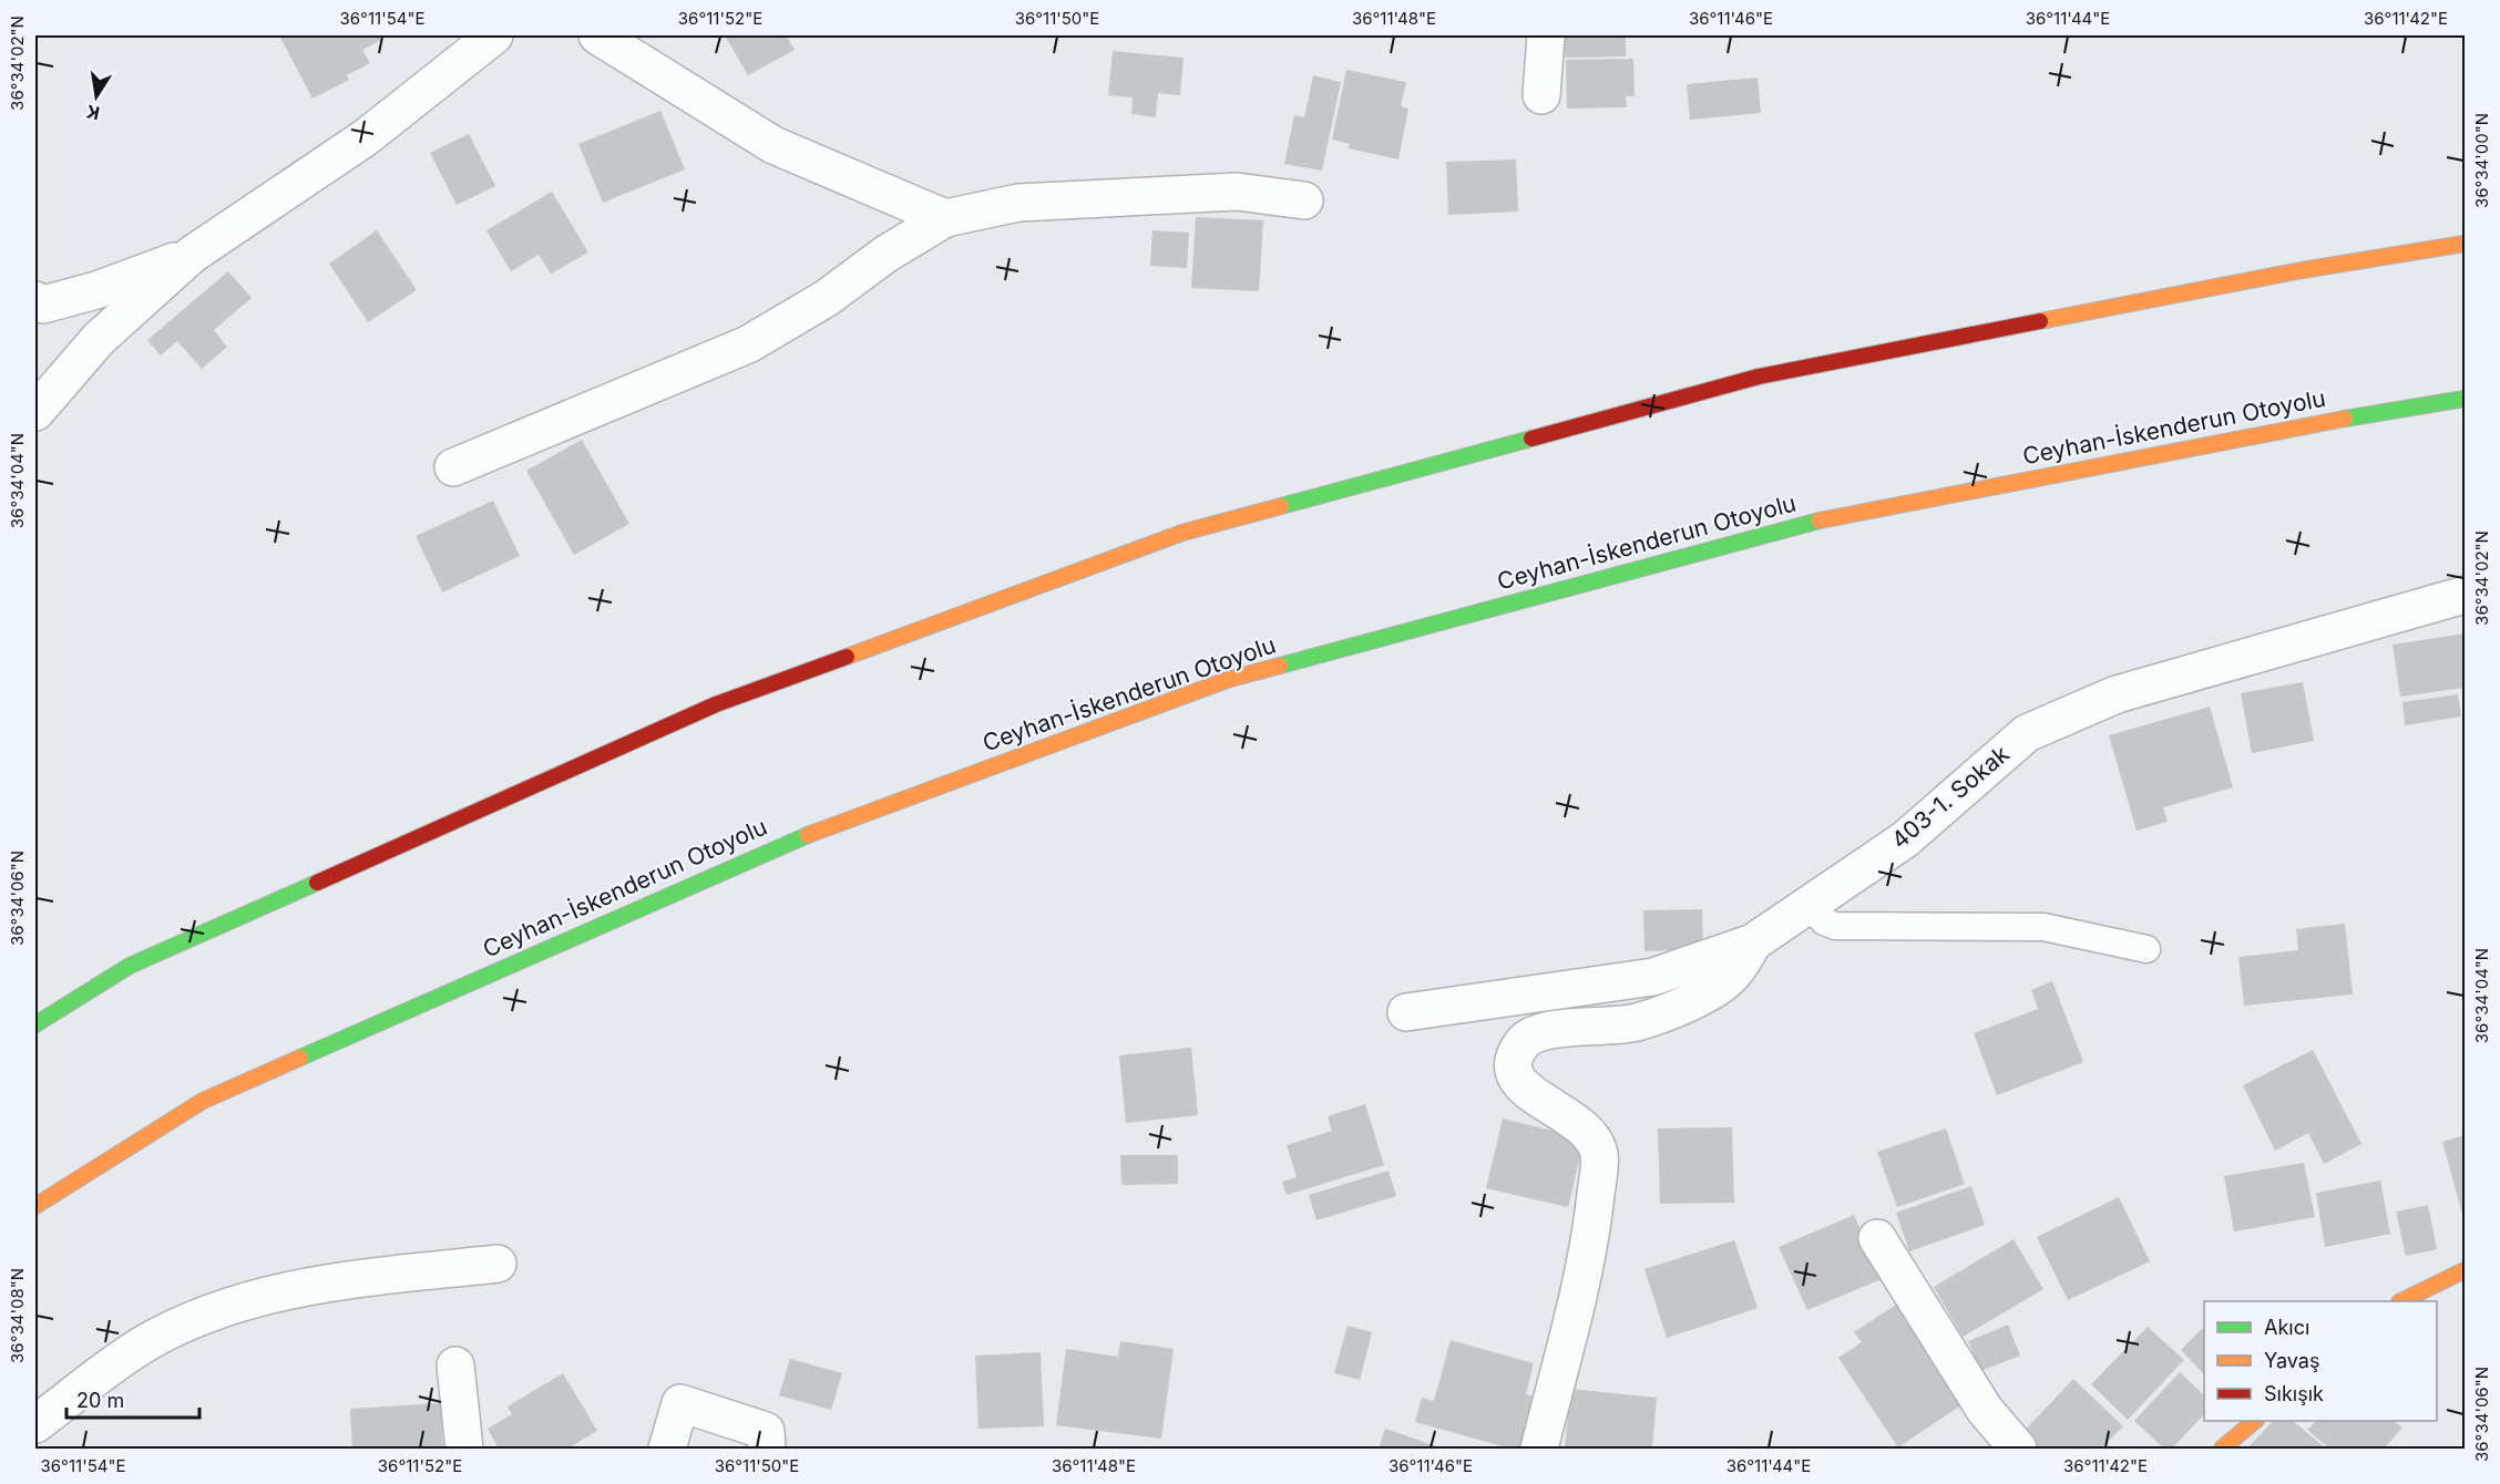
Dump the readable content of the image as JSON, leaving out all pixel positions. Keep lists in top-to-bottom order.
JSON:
{
  "streets": {
    "main road": ["Ceyhan-İskenderun Otoyolu"],
    "street": ["403-1. Sokak"]
  },
  "legend": ["Akıcı", "Yavaş", "Sıkışık"],
  "scale_bar": "20 m",
  "north": "bottom",
  "coordinates": [
    "36°11'54\"E",
    "36°11'52\"E",
    "36°11'50\"E",
    "36°11'48\"E",
    "36°11'46\"E",
    "36°11'44\"E",
    "36°11'42\"E",
    "36°34'02\"N",
    "36°34'00\"N",
    "36°34'04\"N",
    "36°34'06\"N",
    "36°34'08\"N"
  ]
}
